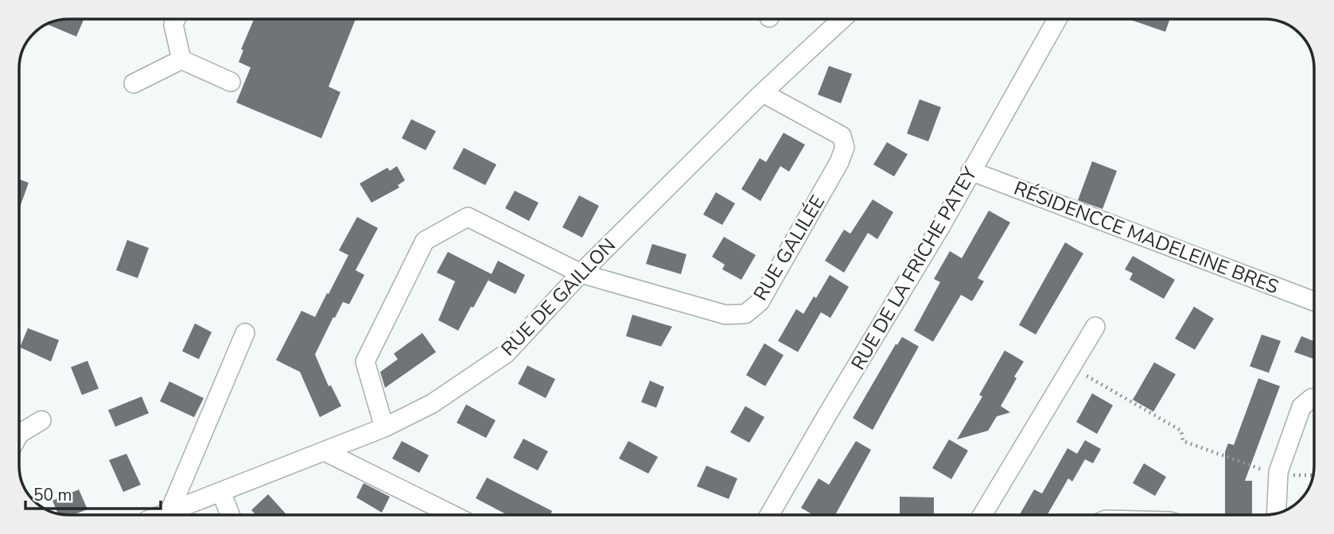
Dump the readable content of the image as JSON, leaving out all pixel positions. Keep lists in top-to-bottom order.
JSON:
{
  "streets": {
    "street": [
      "RÉSIDENCCE MADELEINE BRES",
      "RUE GALILÉE",
      "RUE DE LA FRICHE PATEY",
      "RUE DE GAILLON"
    ]
  },
  "crossings": [
    ["RÉSIDENCCE MADELEINE BRES", "RUE DE LA FRICHE PATEY"],
    ["RUE GALILÉE", "RUE DE GAILLON"]
  ],
  "scale_bar": "50 m"
}
